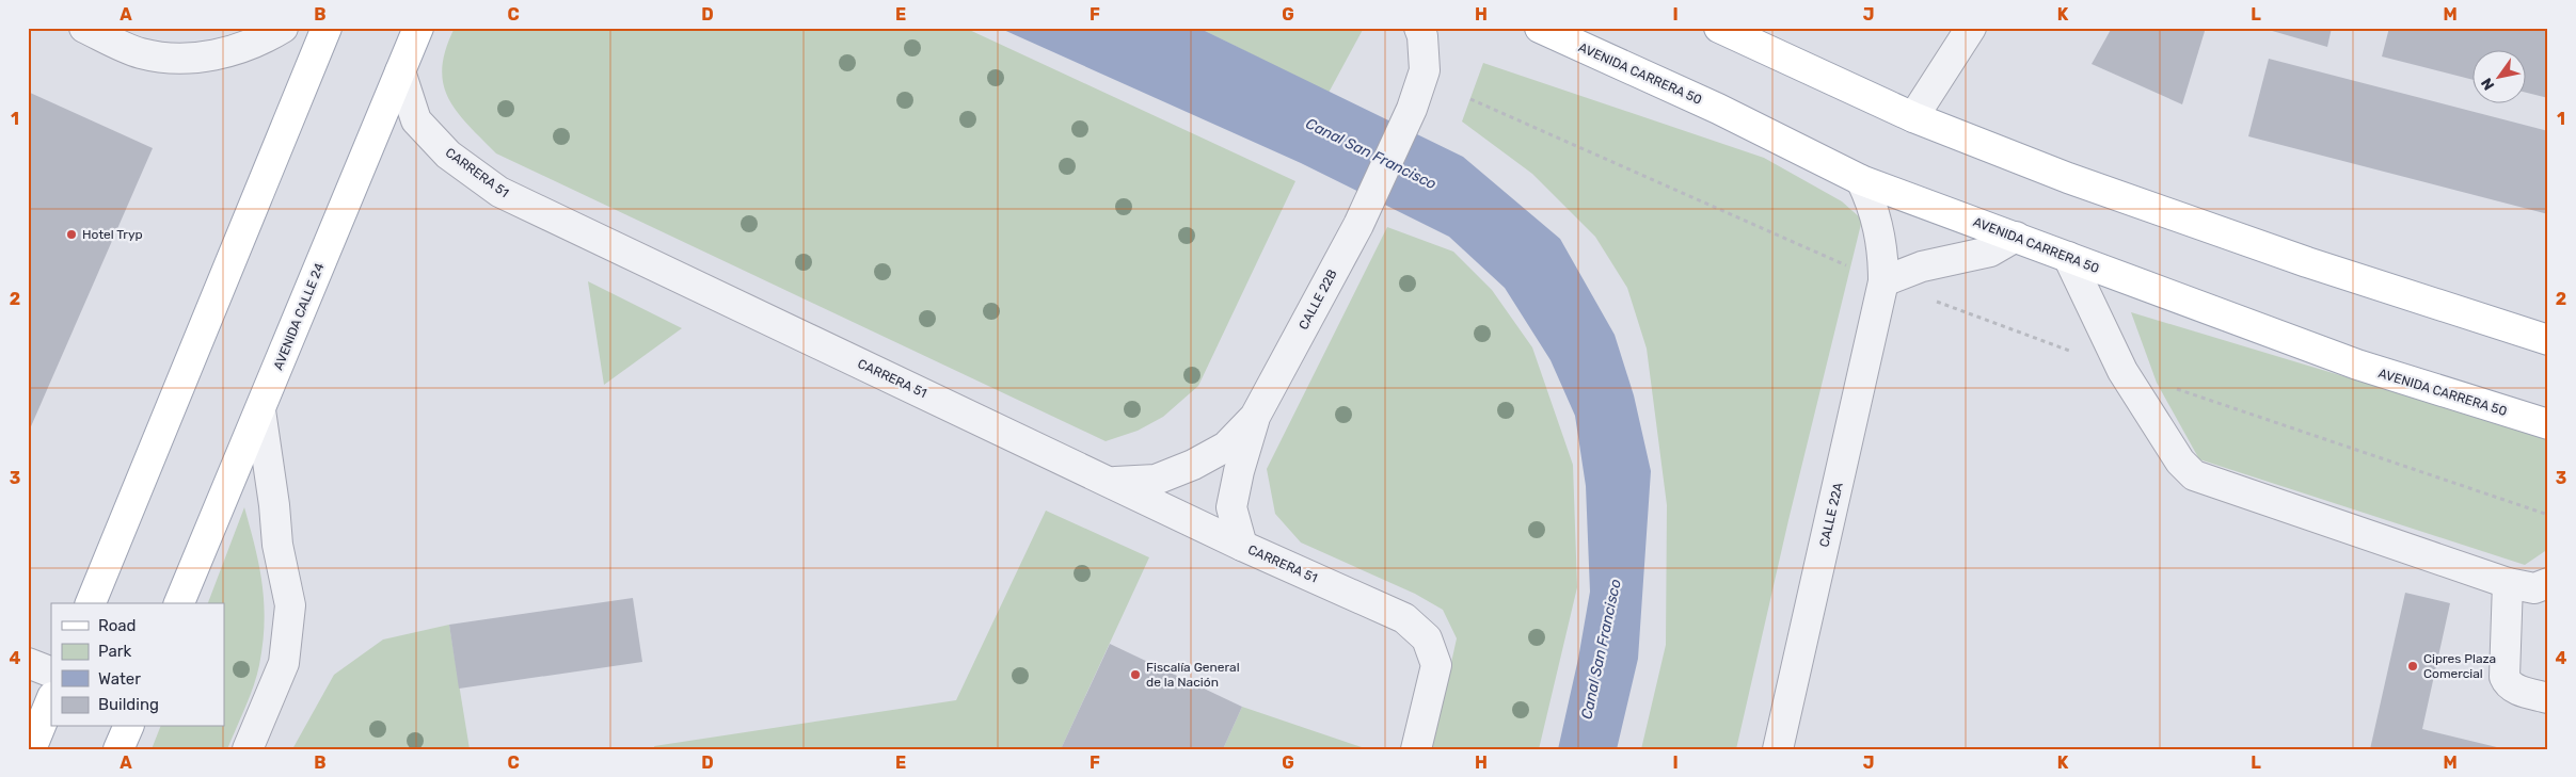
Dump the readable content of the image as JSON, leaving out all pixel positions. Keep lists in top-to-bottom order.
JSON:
{
  "streets": {
    "main road": ["AVENIDA CARRERA 50", "AVENIDA CALLE 24"],
    "street": ["CARRERA 51", "CALLE 22B", "CALLE 22A"]
  },
  "crossings": [
    ["AVENIDA CARRERA 50", "CALLE 22A"],
    ["CARRERA 51", "CALLE 22B"],
    ["CARRERA 51", "AVENIDA CALLE 24"]
  ],
  "water": ["Canal San Francisco"],
  "places": ["Hotel Tryp", "Cipres Plaza Comercial", "Fiscalía General de la Nación"],
  "legend": [
    "Road",
    "Park",
    "Water",
    "Building"
  ],
  "north": "bottom left",
  "grid": {
    "columns": [
      "A",
      "B",
      "C",
      "D",
      "E",
      "F",
      "G",
      "H",
      "I",
      "J",
      "K",
      "L",
      "M"
    ],
    "rows": [
      "1",
      "2",
      "3",
      "4"
    ]
  }
}
